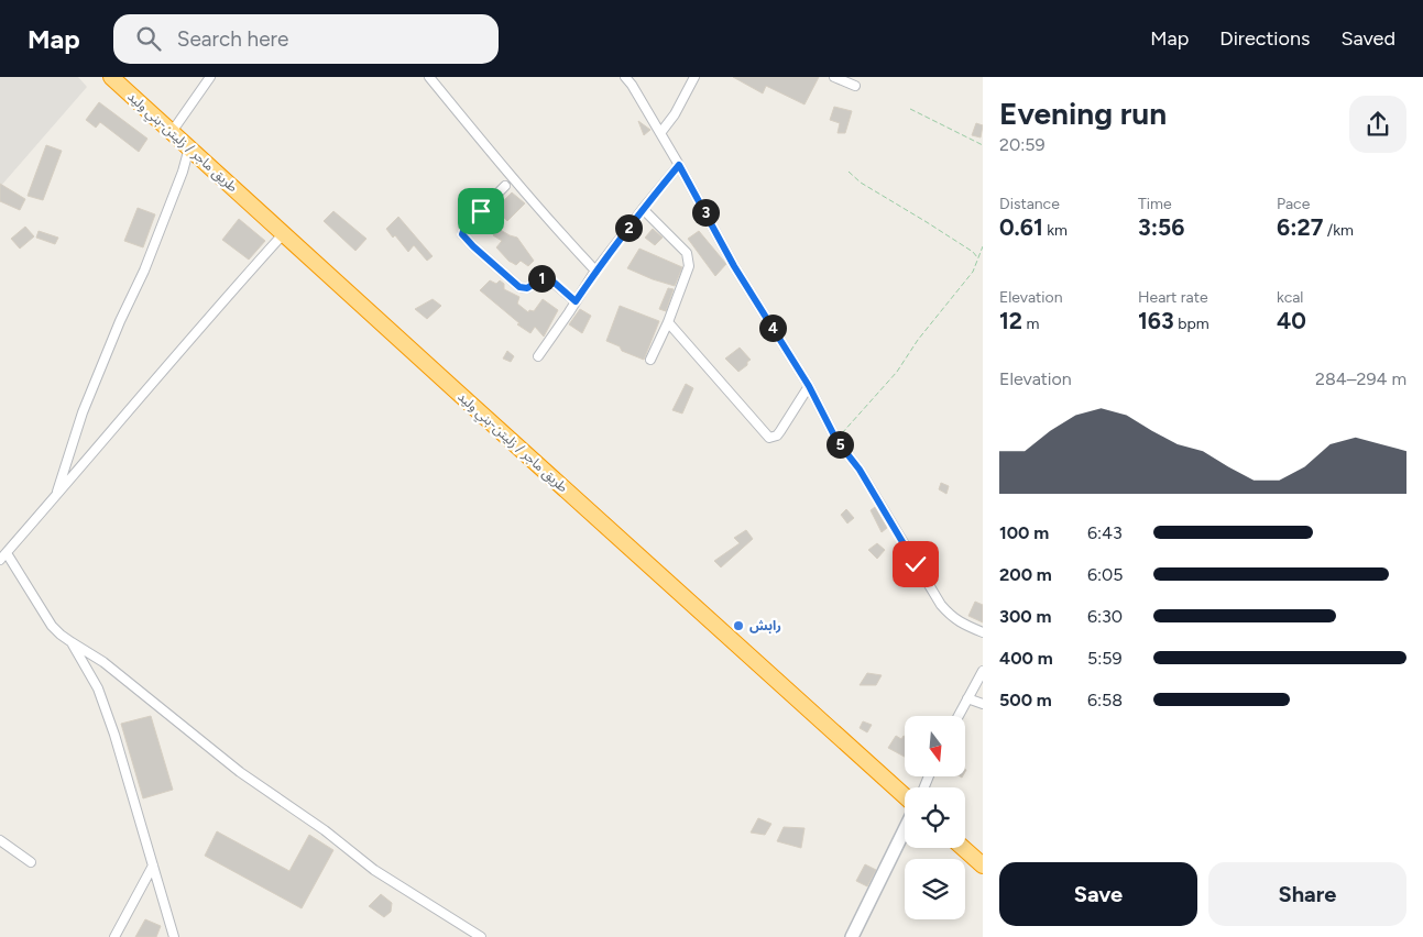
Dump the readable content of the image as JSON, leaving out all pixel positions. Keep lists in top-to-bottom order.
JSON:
{
  "streets": {
    "highway": ["طريق ماجر / زليتن-بني وليد"]
  },
  "places": ["رابش"],
  "north": "bottom",
  "page": {
    "header": "Map",
    "search": "Search here",
    "nav": ["Map", "Directions", "Saved"],
    "heading": ["Evening run", "20:59"],
    "stats": [
      ["Distance", "0.61 km"],
      ["Time", "3:56"],
      ["Pace", "6:27 /km"],
      ["Elevation", "12 m"],
      ["Heart rate", "163 bpm"],
      ["kcal", "40"]
    ],
    "pins": [
      "3",
      "2",
      "1",
      "4",
      "5"
    ],
    "chart": ["Elevation", "284–294 m"],
    "list": [
      {
        "name": "100 m",
        "note": "6:43"
      },
      {
        "name": "200 m",
        "note": "6:05"
      },
      {
        "name": "300 m",
        "note": "6:30"
      },
      {
        "name": "400 m",
        "note": "5:59"
      },
      {
        "name": "500 m",
        "note": "6:58"
      }
    ],
    "buttons": ["Save", "Share"]
  }
}
